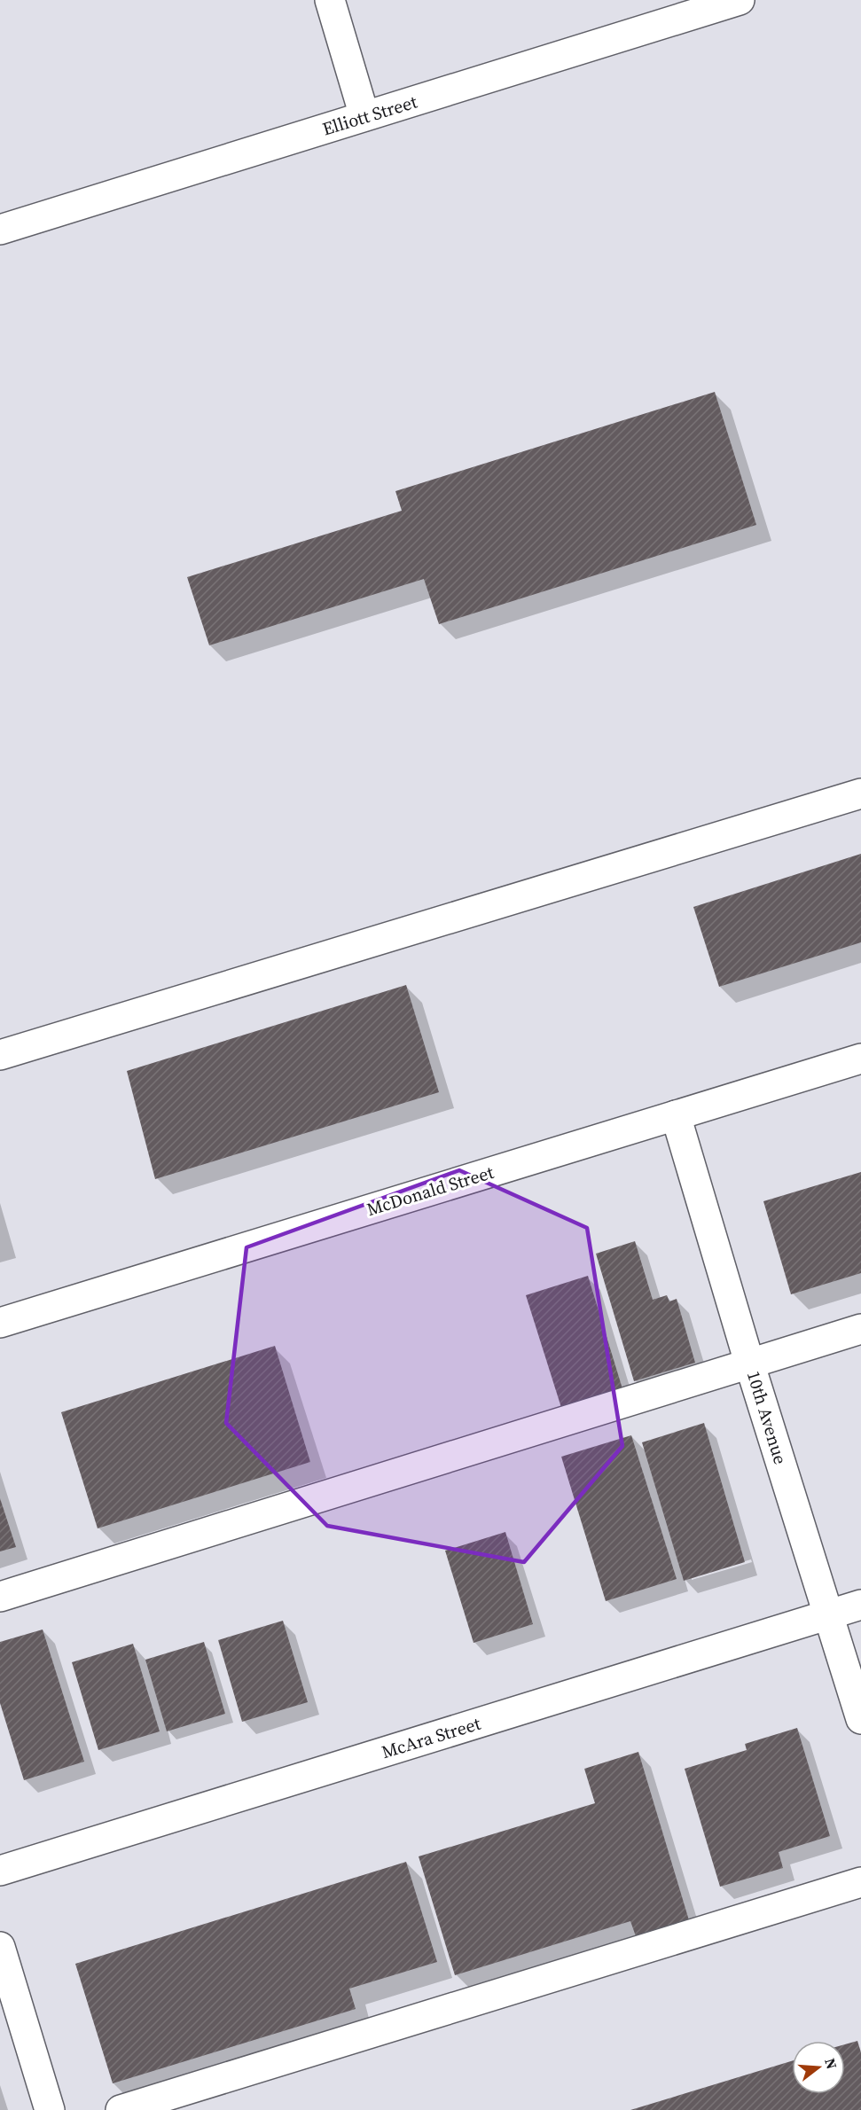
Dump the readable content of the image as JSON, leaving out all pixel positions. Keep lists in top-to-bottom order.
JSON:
{
  "streets": {
    "street": [
      "Elliott Street",
      "McDonald Street",
      "10th Avenue",
      "McAra Street"
    ]
  },
  "crossings": [
    ["McDonald Street", "10th Avenue"],
    ["10th Avenue", "McAra Street"]
  ],
  "north": "right"
}
